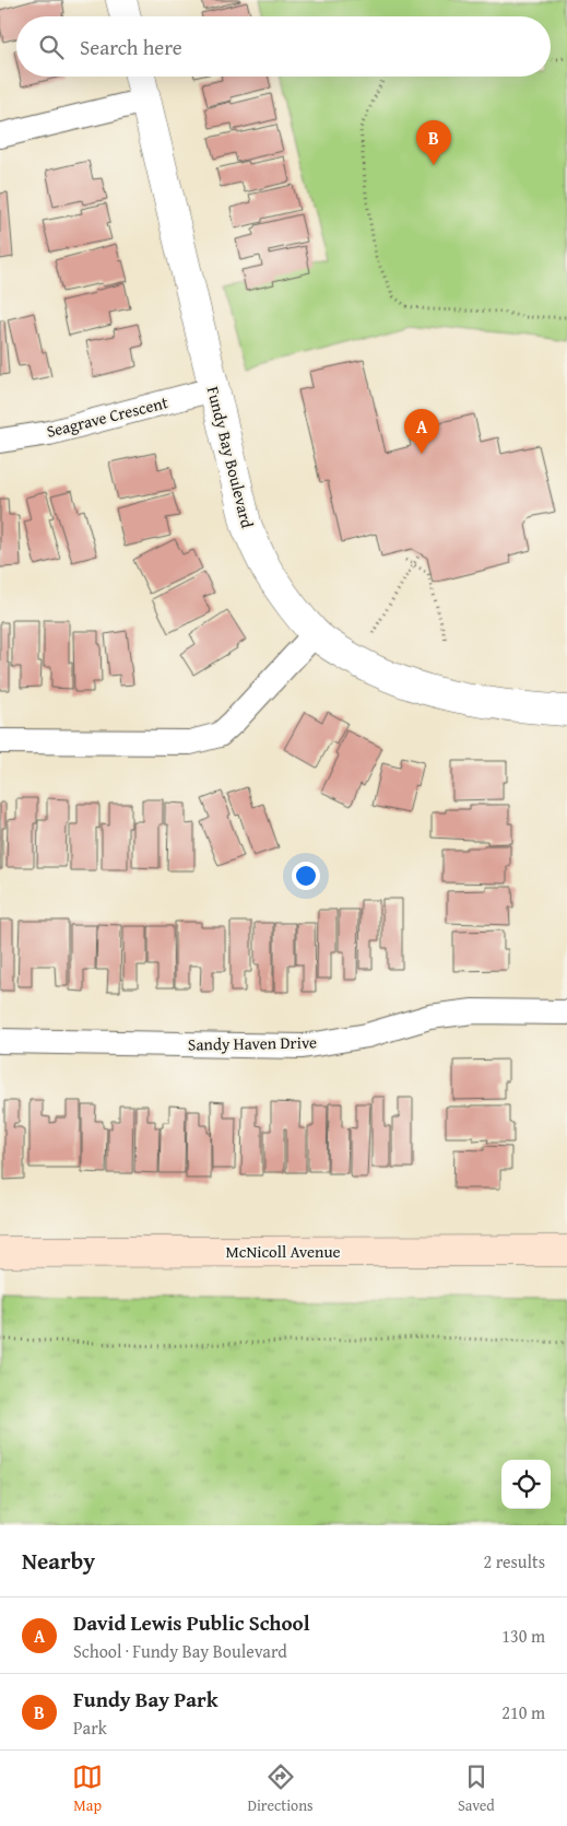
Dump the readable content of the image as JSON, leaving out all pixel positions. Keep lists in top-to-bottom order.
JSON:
{
  "streets": {
    "main road": ["McNicoll Avenue"],
    "street": ["Seagrave Crescent", "Fundy Bay Boulevard", "Sandy Haven Drive"]
  },
  "crossings": [
    ["Seagrave Crescent", "Fundy Bay Boulevard"]
  ],
  "page": {
    "search": "Search here",
    "pins": ["B", "A"],
    "heading": ["Nearby", "2 results"],
    "list": [
      {
        "mark": "A",
        "name": "David Lewis Public School",
        "note": "School · Fundy Bay Boulevard",
        "value": "130 m"
      },
      {
        "mark": "B",
        "name": "Fundy Bay Park",
        "note": "Park",
        "value": "210 m"
      }
    ],
    "nav": ["Map", "Directions", "Saved"]
  }
}
